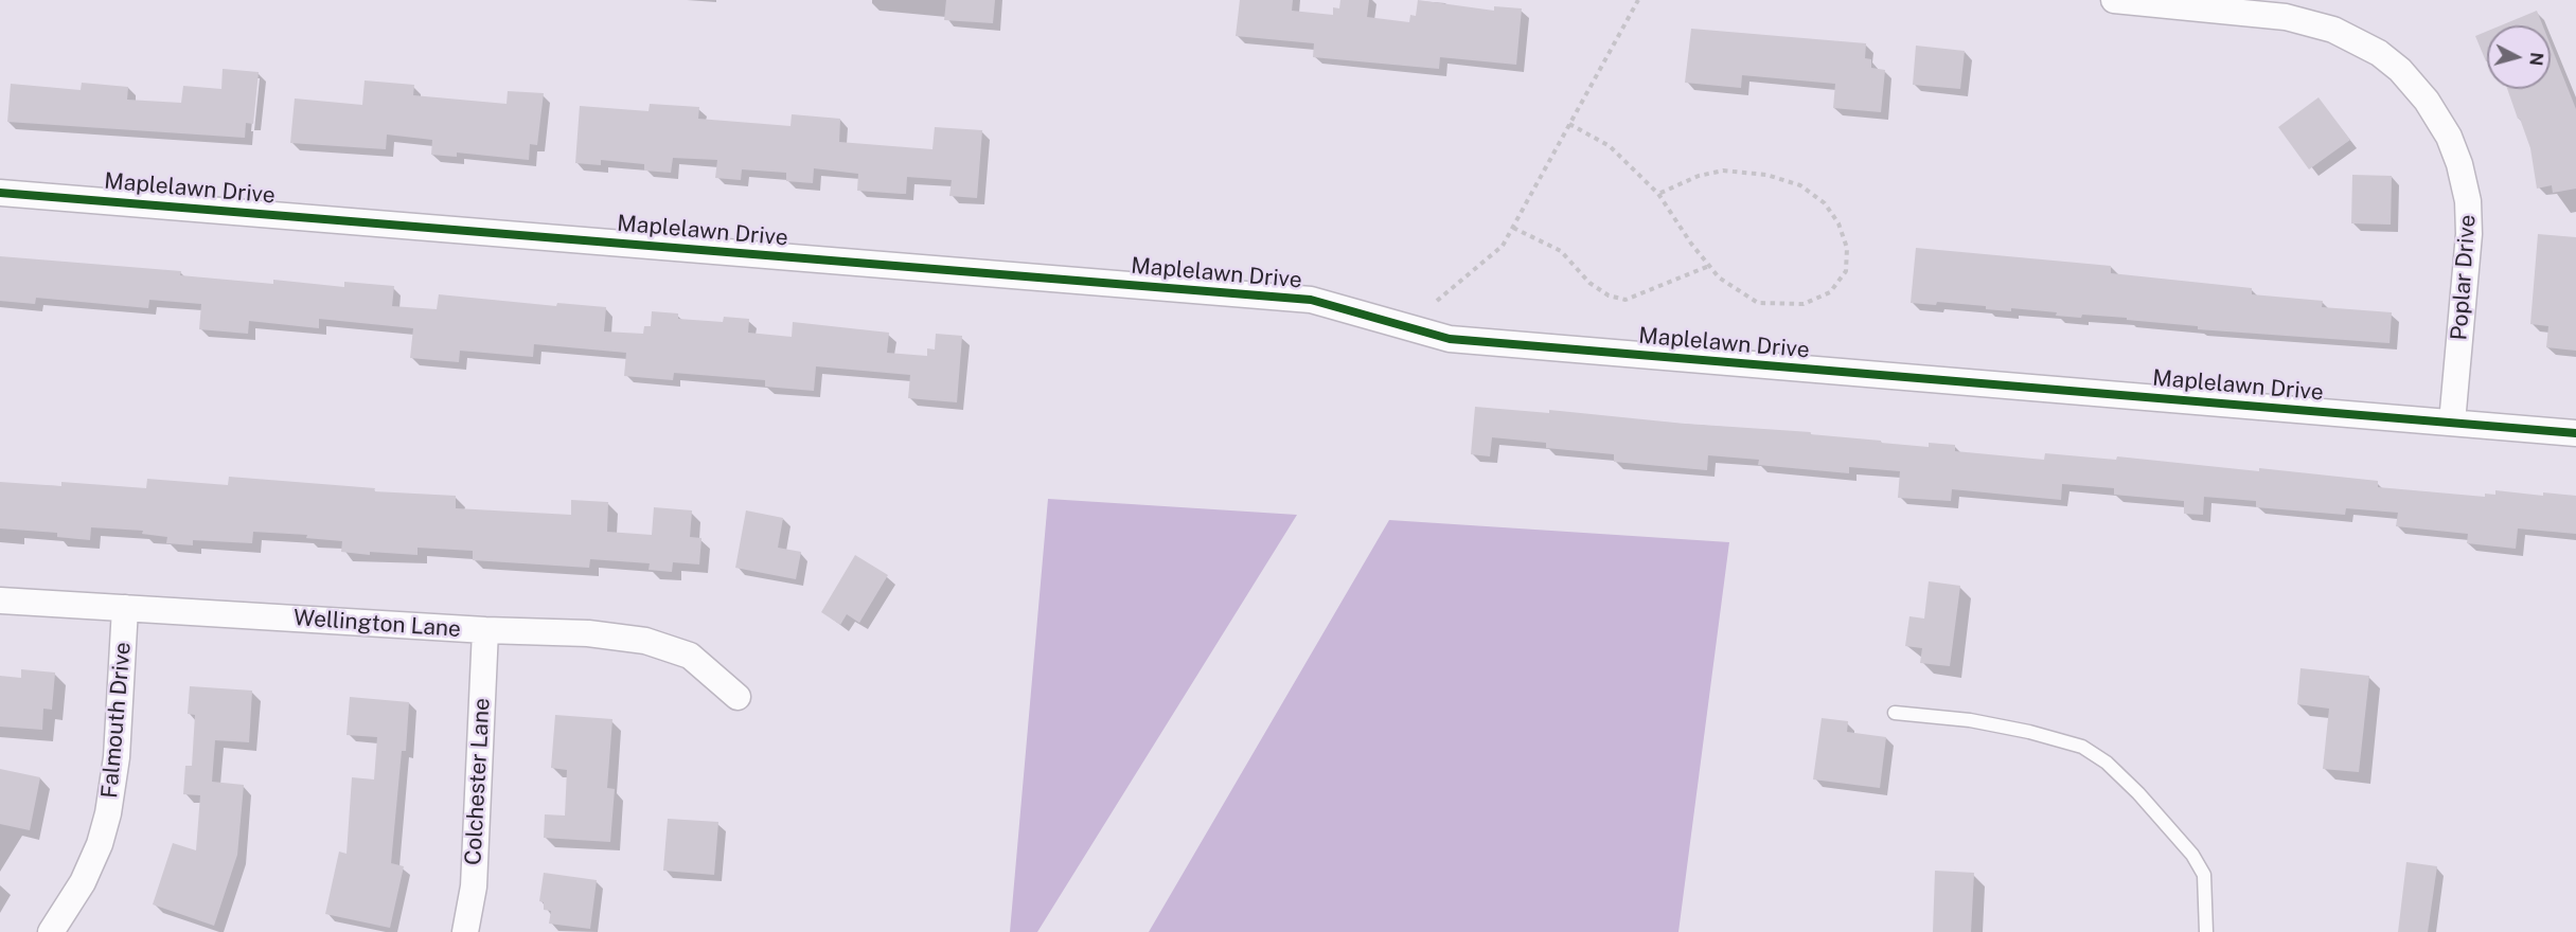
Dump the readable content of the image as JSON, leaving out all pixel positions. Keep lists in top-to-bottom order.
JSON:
{
  "streets": {
    "street": [
      "Maplelawn Drive",
      "Poplar Drive",
      "Wellington Lane",
      "Falmouth Drive",
      "Colchester Lane"
    ]
  },
  "crossings": [
    ["Maplelawn Drive", "Poplar Drive"],
    ["Wellington Lane", "Falmouth Drive"],
    ["Wellington Lane", "Colchester Lane"]
  ],
  "north": "right"
}
